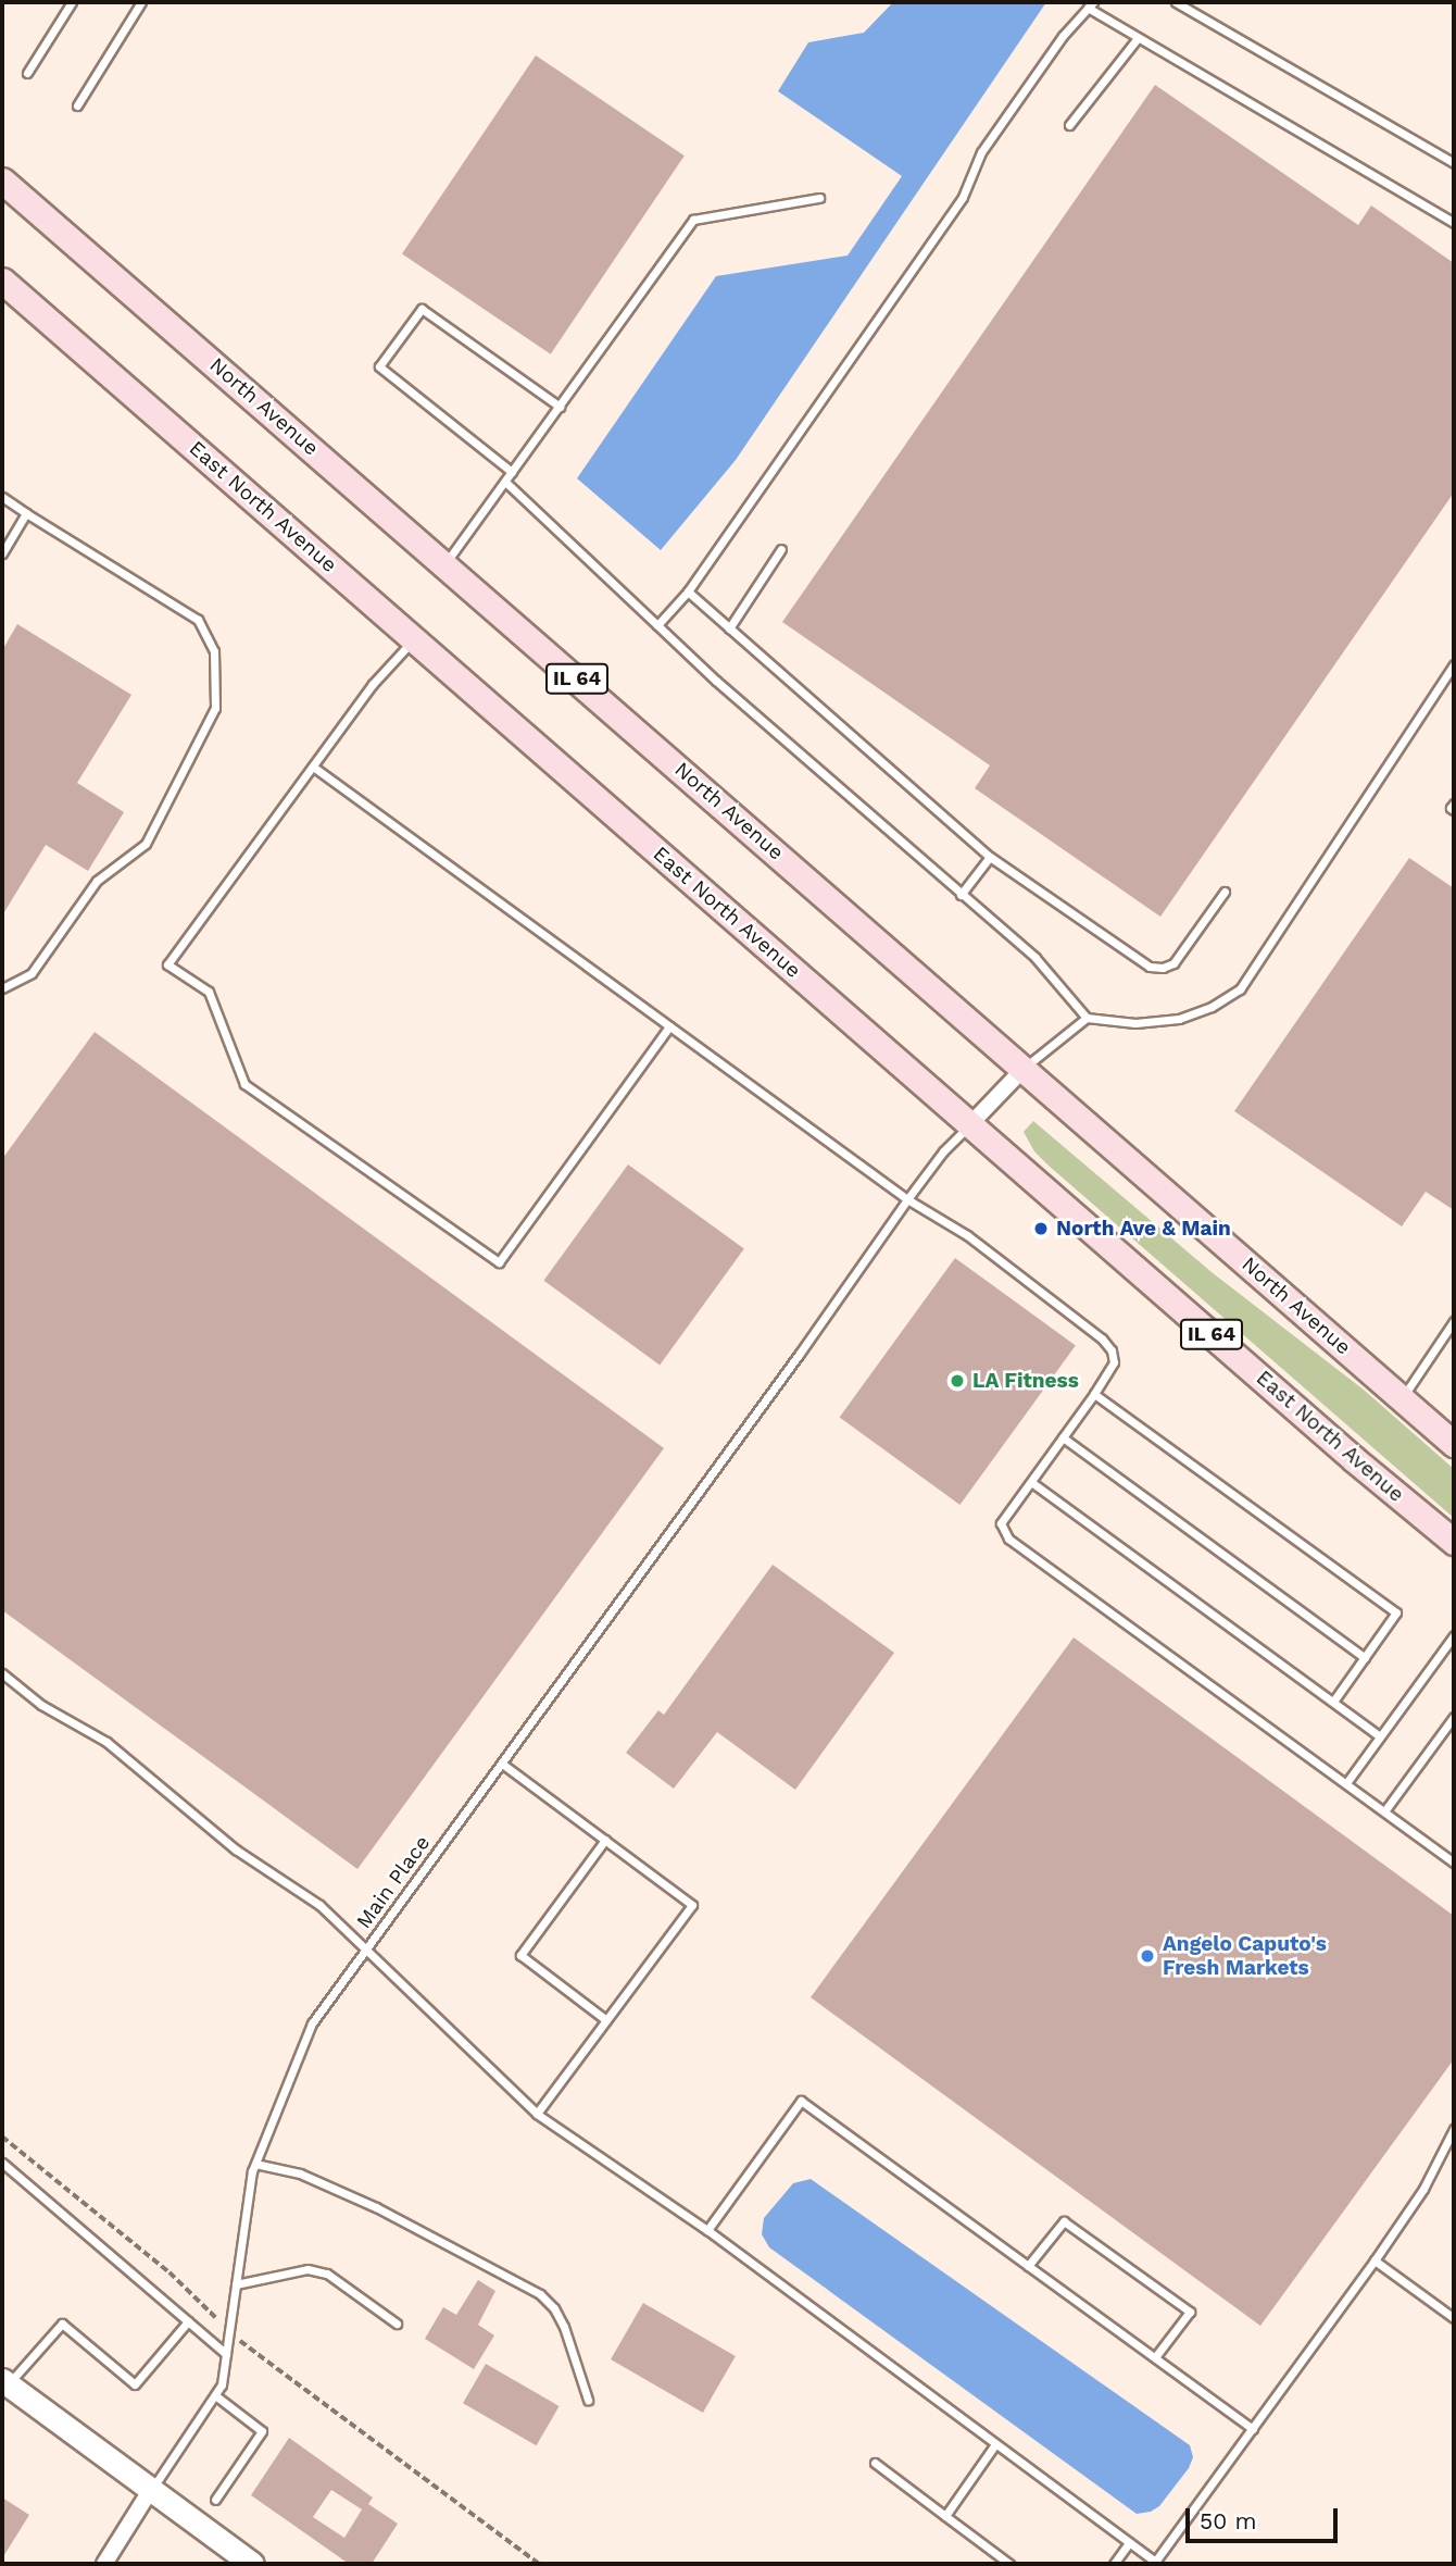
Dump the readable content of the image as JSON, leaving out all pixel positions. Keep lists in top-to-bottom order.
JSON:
{
  "streets": {
    "main road": ["North Avenue", "East North Avenue", "IL 64"],
    "lane": ["Main Place"]
  },
  "crossings": [
    ["East North Avenue", "Main Place"]
  ],
  "places": ["North Ave & Main", "LA Fitness", "Angelo Caputo's Fresh Markets"],
  "scale_bar": "50 m"
}
